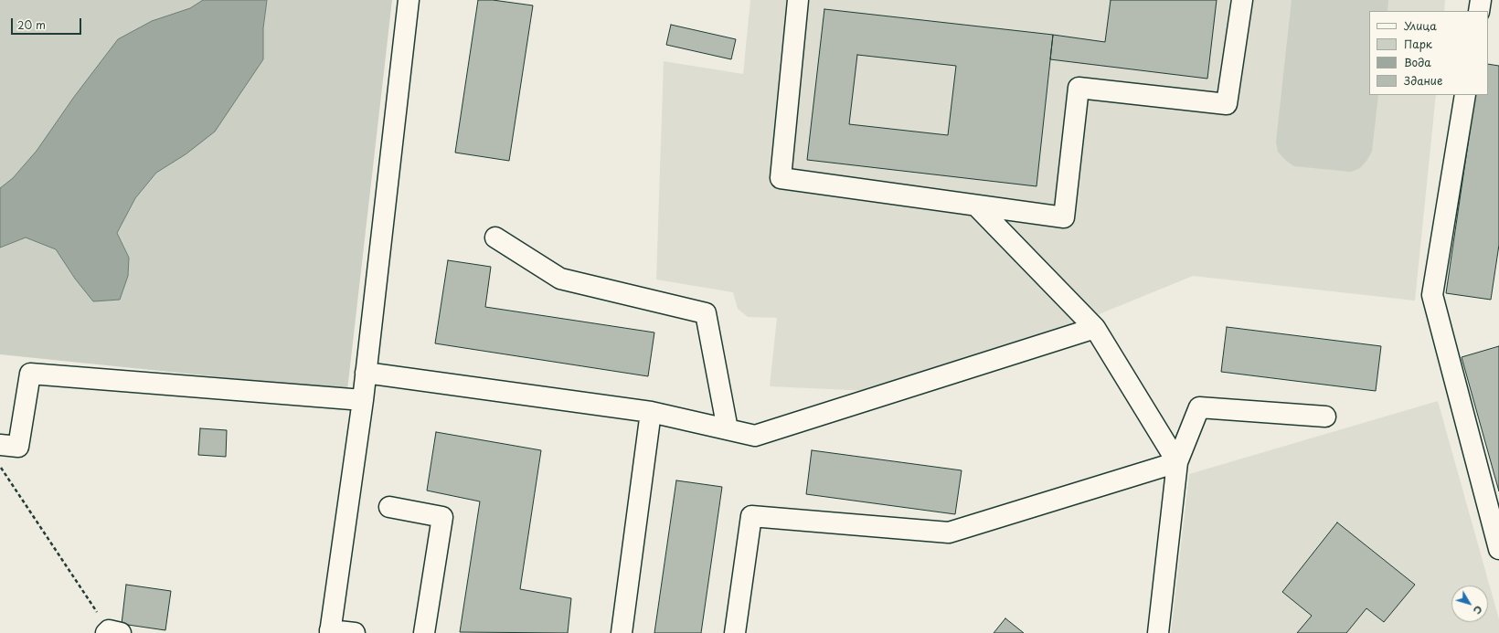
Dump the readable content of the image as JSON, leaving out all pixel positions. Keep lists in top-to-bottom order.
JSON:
{
  "legend": [
    "Улица",
    "Парк",
    "Вода",
    "Здание"
  ],
  "scale_bar": "20 m",
  "north": "bottom right"
}
